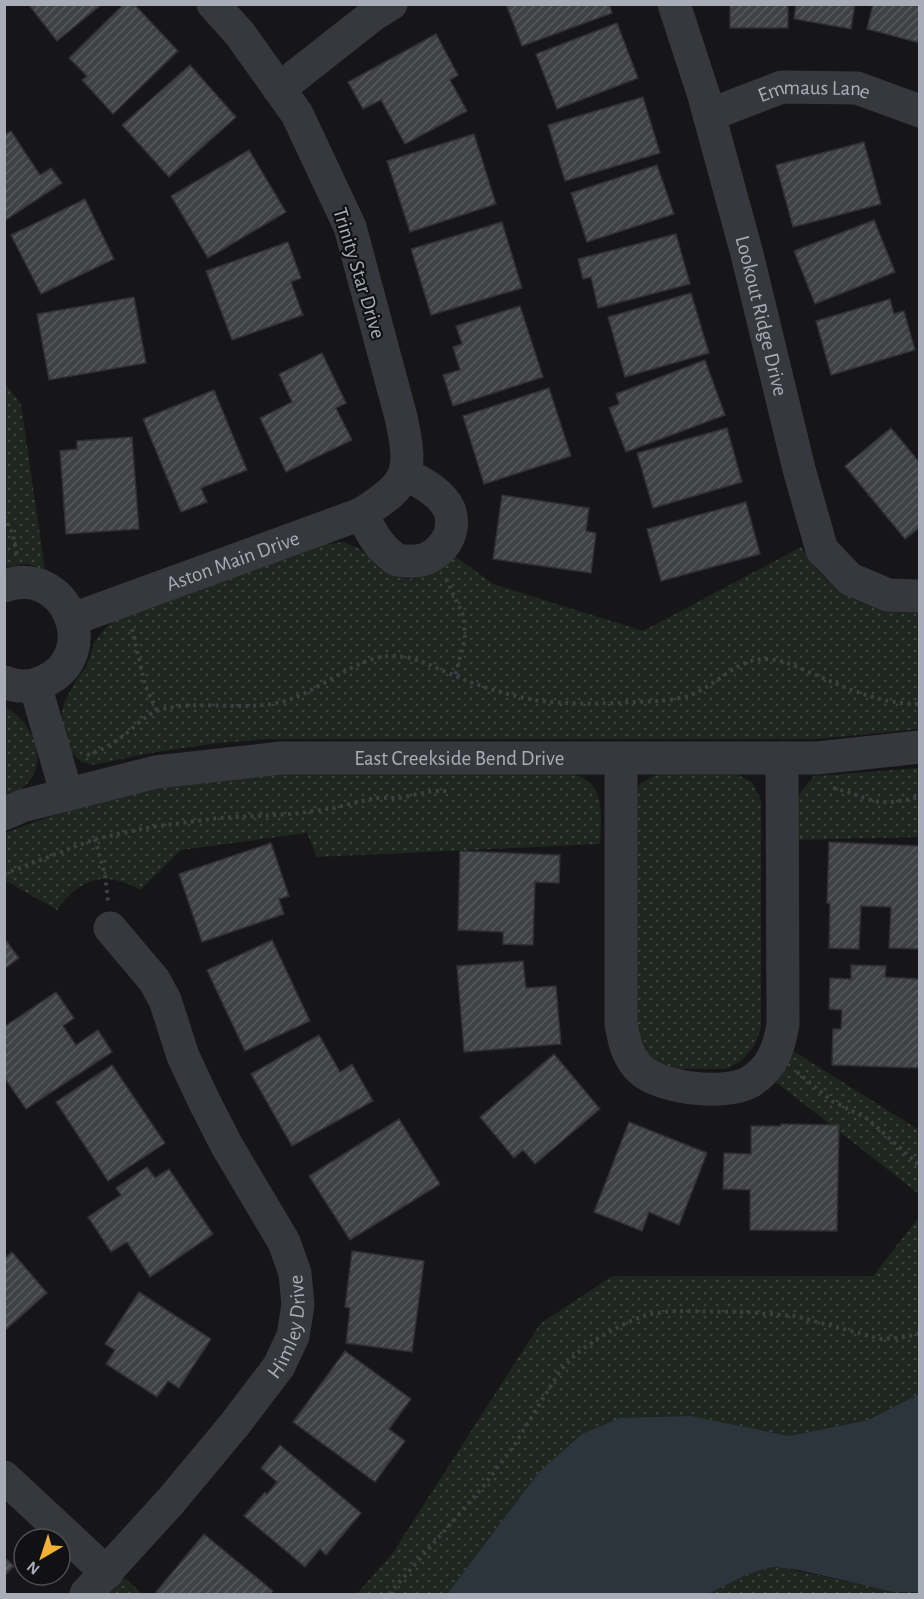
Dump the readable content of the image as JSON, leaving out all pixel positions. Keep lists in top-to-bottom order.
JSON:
{
  "streets": {
    "street": [
      "Emmaus Lane",
      "Trinity Star Drive",
      "Lookout Ridge Drive",
      "Aston Main Drive",
      "East Creekside Bend Drive",
      "Himley Drive"
    ]
  },
  "crossings": [
    ["Emmaus Lane", "Lookout Ridge Drive"],
    ["Trinity Star Drive", "Aston Main Drive"]
  ],
  "north": "bottom left"
}
